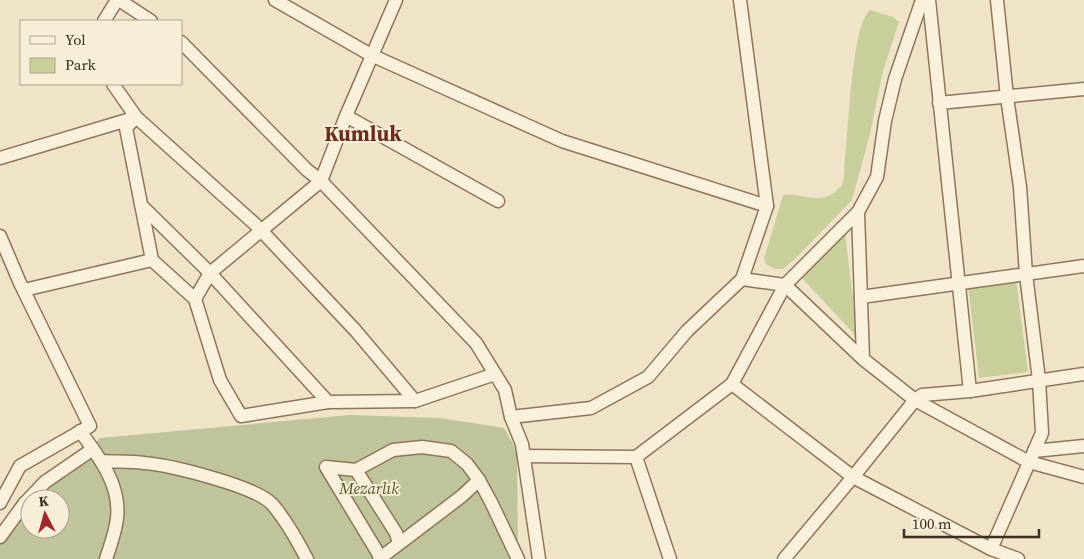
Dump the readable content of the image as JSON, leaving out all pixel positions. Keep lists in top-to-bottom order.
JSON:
{
  "districts": ["Kumluk"],
  "parks": ["Mezarlık"],
  "legend": ["Yol", "Park"],
  "scale_bar": "100 m",
  "north": "top"
}
